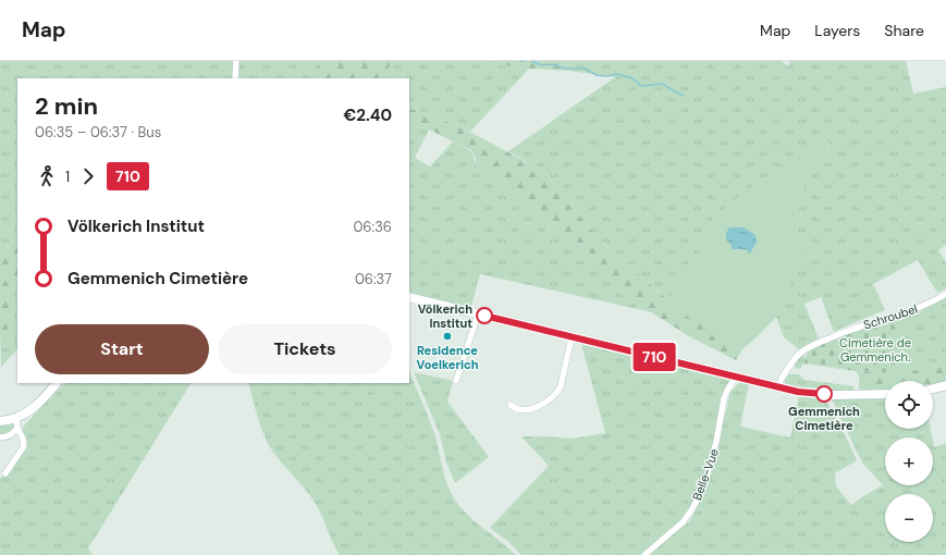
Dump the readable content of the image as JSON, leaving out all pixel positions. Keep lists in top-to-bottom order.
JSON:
{
  "streets": {
    "street": ["Schroubel", "Belle-Vue"]
  },
  "parks": ["Cimetière de Gemmenich."],
  "places": ["Völkerich Institut", "Residence Voelkerich", "Gemmenich Cimetière"],
  "lines": ["bus line 710"],
  "page": {
    "header": "Map",
    "nav": ["Map", "Layers", "Share"],
    "on_map": "710",
    "heading": ["2 min", "06:35 – 06:37 · Bus", "€2.40"],
    "legs": ["1", "710"],
    "list": [
      {
        "name": "Völkerich Institut",
        "value": "06:36"
      },
      {
        "name": "Gemmenich Cimetière",
        "value": "06:37"
      }
    ],
    "buttons": ["Start", "Tickets"],
    "map_buttons": ["+", "−"]
  }
}
